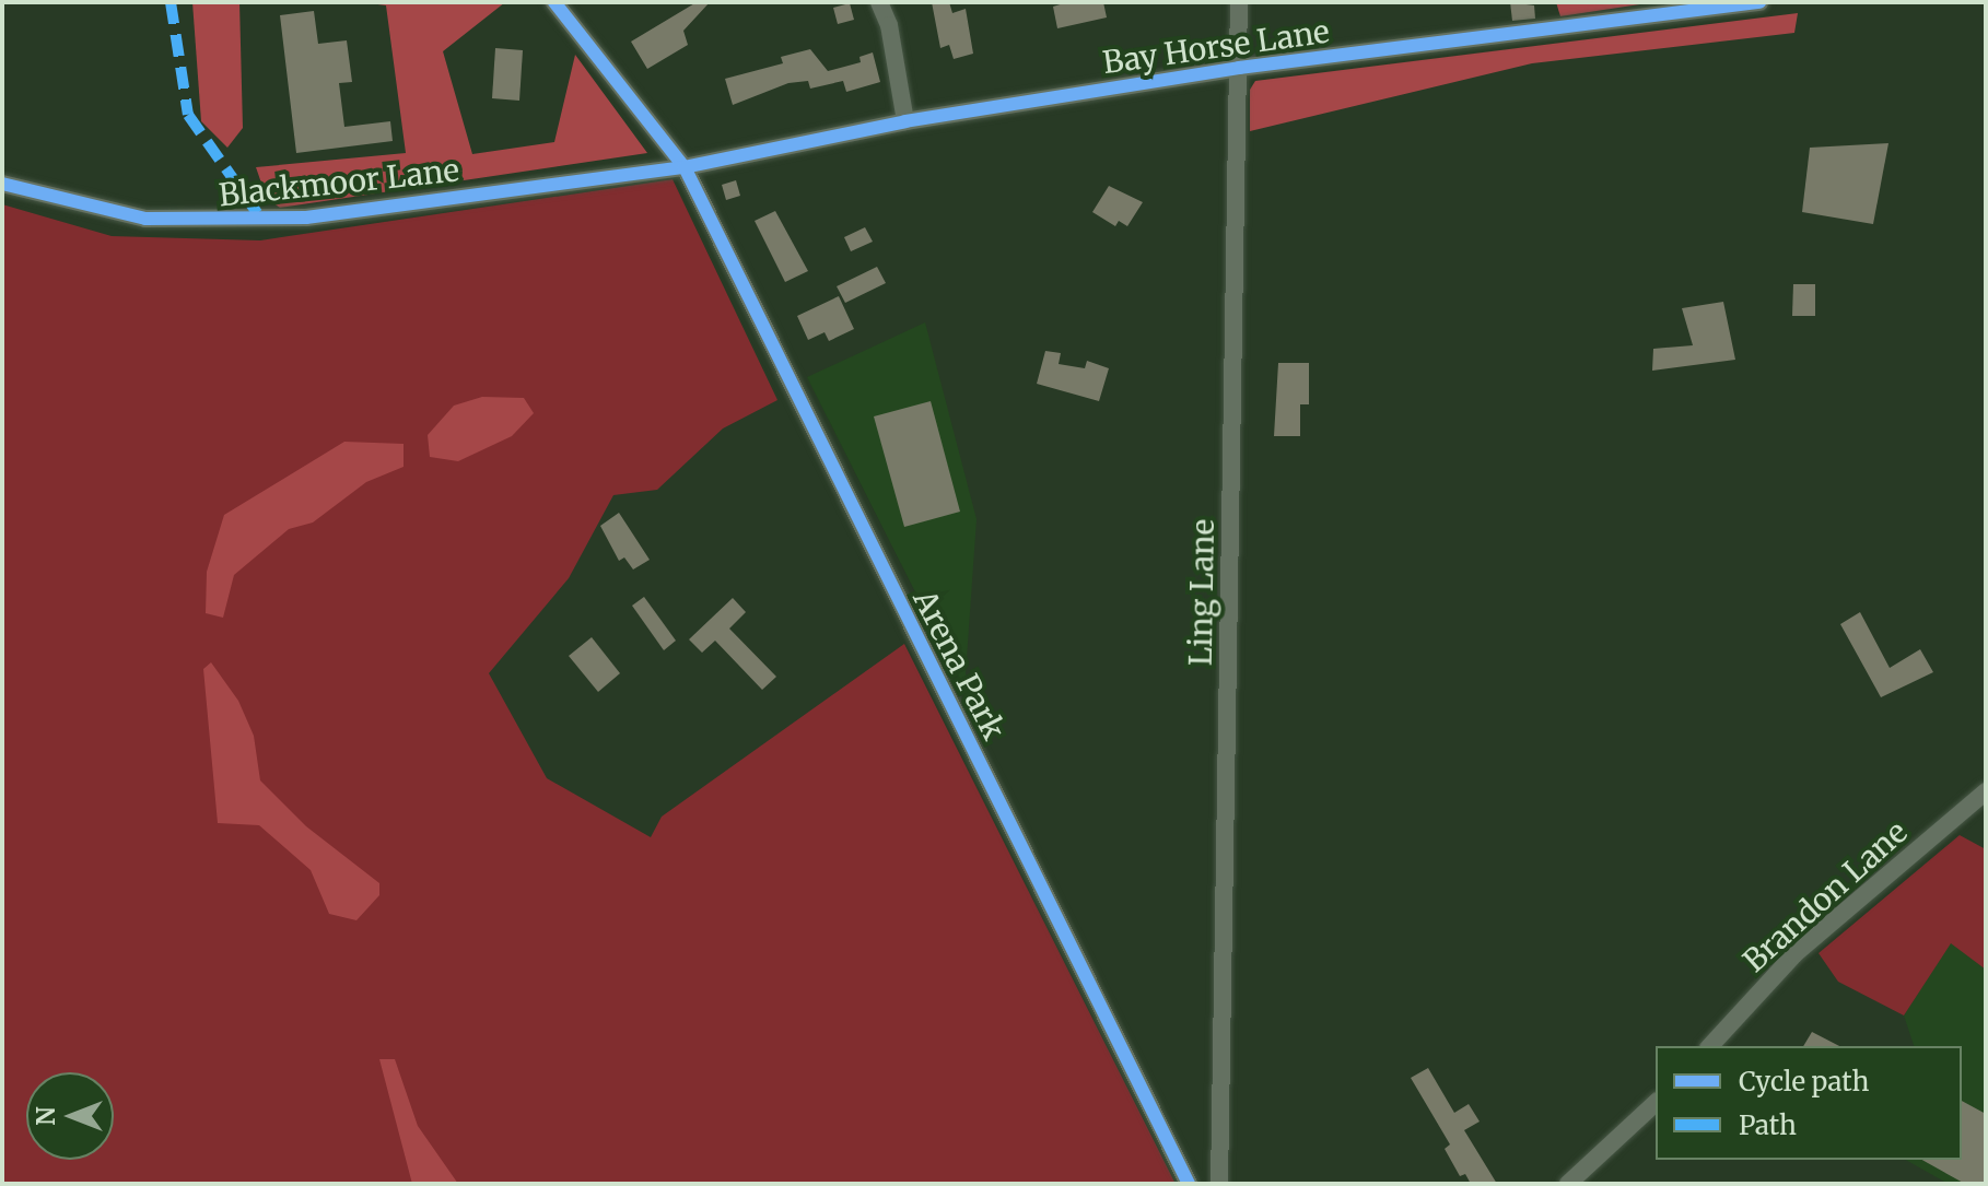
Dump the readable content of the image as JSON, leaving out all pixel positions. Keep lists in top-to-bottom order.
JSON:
{
  "streets": {
    "street": [
      "Bay Horse Lane",
      "Blackmoor Lane",
      "Ling Lane",
      "Arena Park",
      "Brandon Lane"
    ]
  },
  "crossings": [
    ["Bay Horse Lane", "Blackmoor Lane"],
    ["Bay Horse Lane", "Ling Lane"],
    ["Bay Horse Lane", "Arena Park"],
    ["Blackmoor Lane", "Arena Park"]
  ],
  "legend": ["Cycle path", "Path"],
  "north": "left"
}
